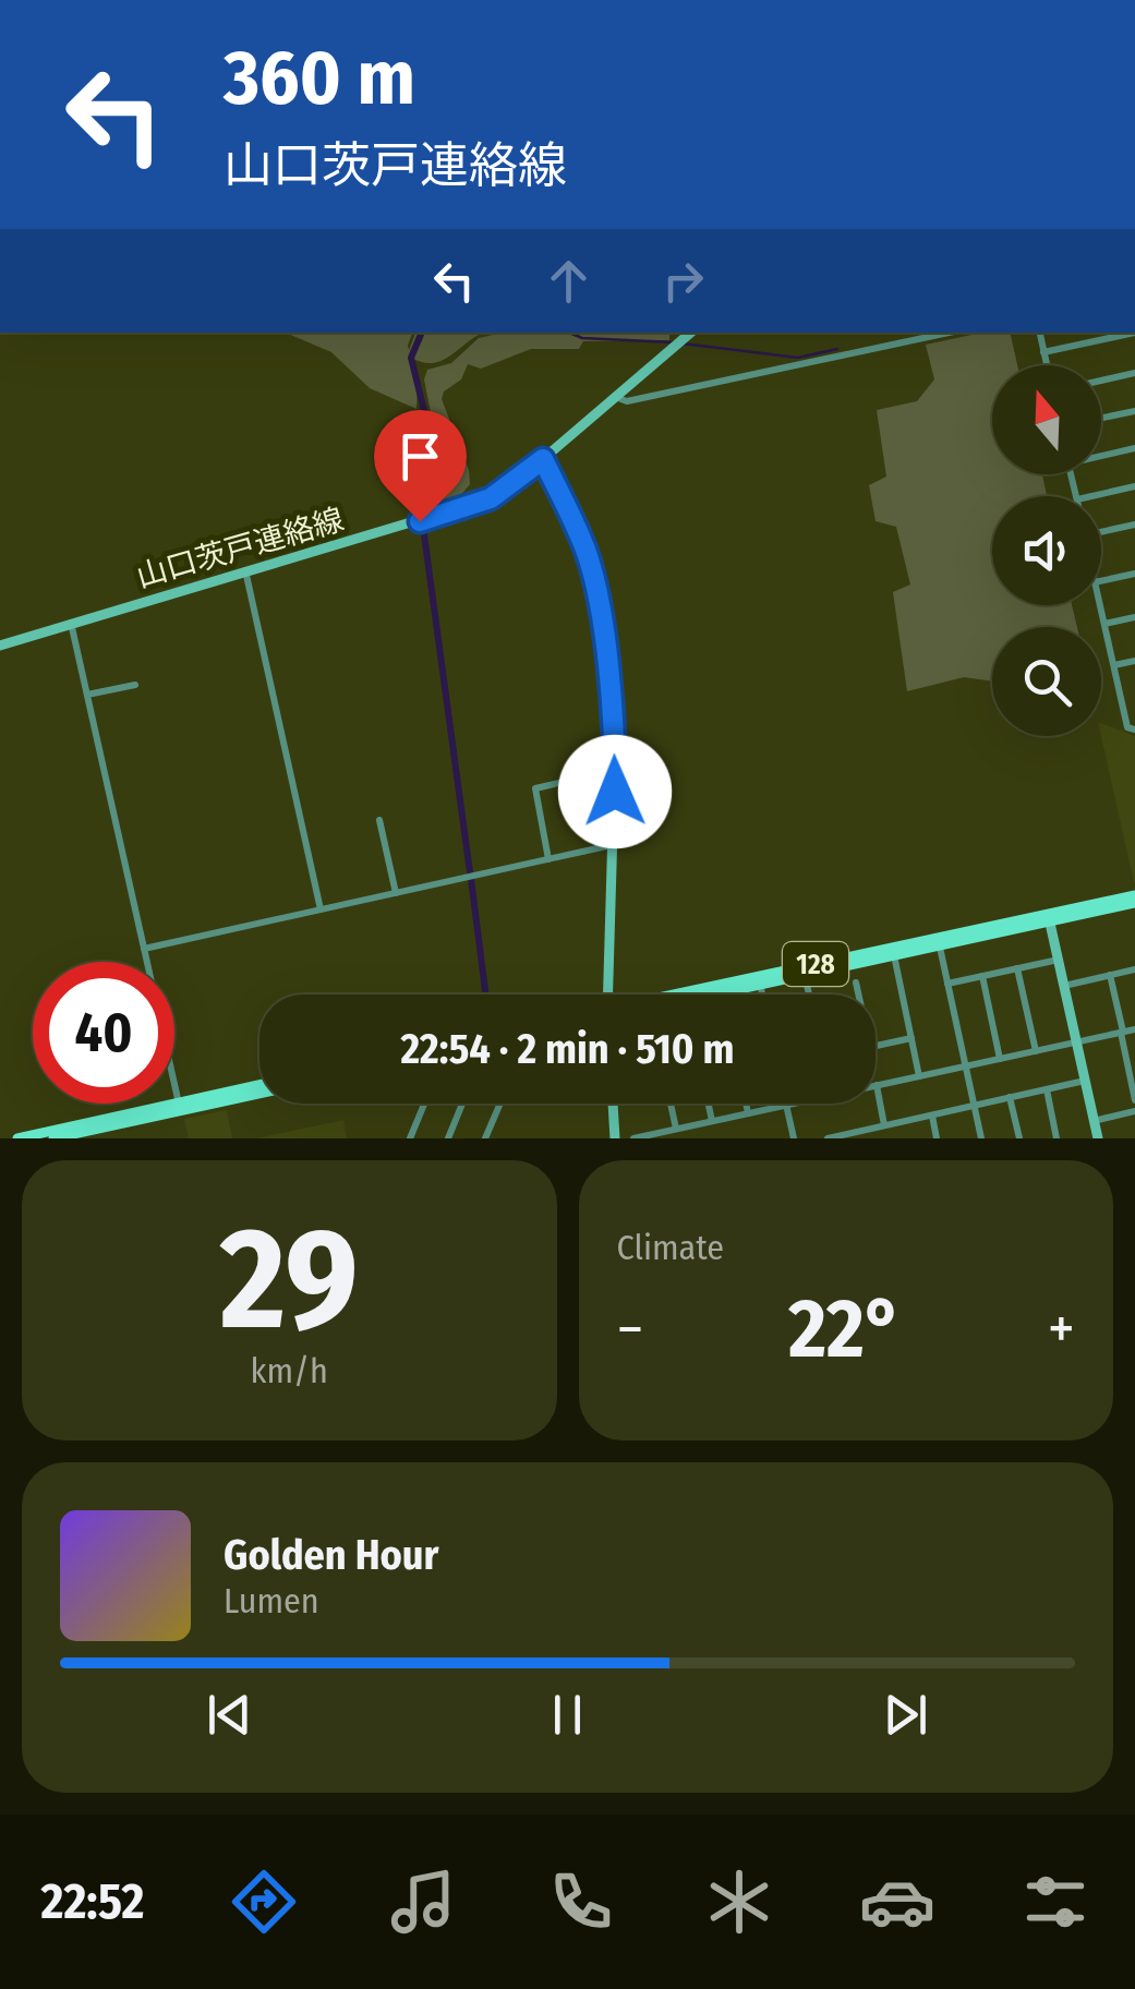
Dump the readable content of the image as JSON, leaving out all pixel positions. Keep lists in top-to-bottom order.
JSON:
{
  "streets": {
    "main road": ["128"],
    "street": ["山口茨戸連絡線"]
  },
  "north": "top",
  "page": {
    "turn": ["360 m", "山口茨戸連絡線"],
    "limit": "40",
    "trip": "22:54 · 2 min · 510 m",
    "tile": [
      ["29", "km/h"],
      "Climate"
    ],
    "heat": ["−", "22°", "+"],
    "song": ["Golden Hour", "Lumen"],
    "tabs": "22:52"
  }
}
